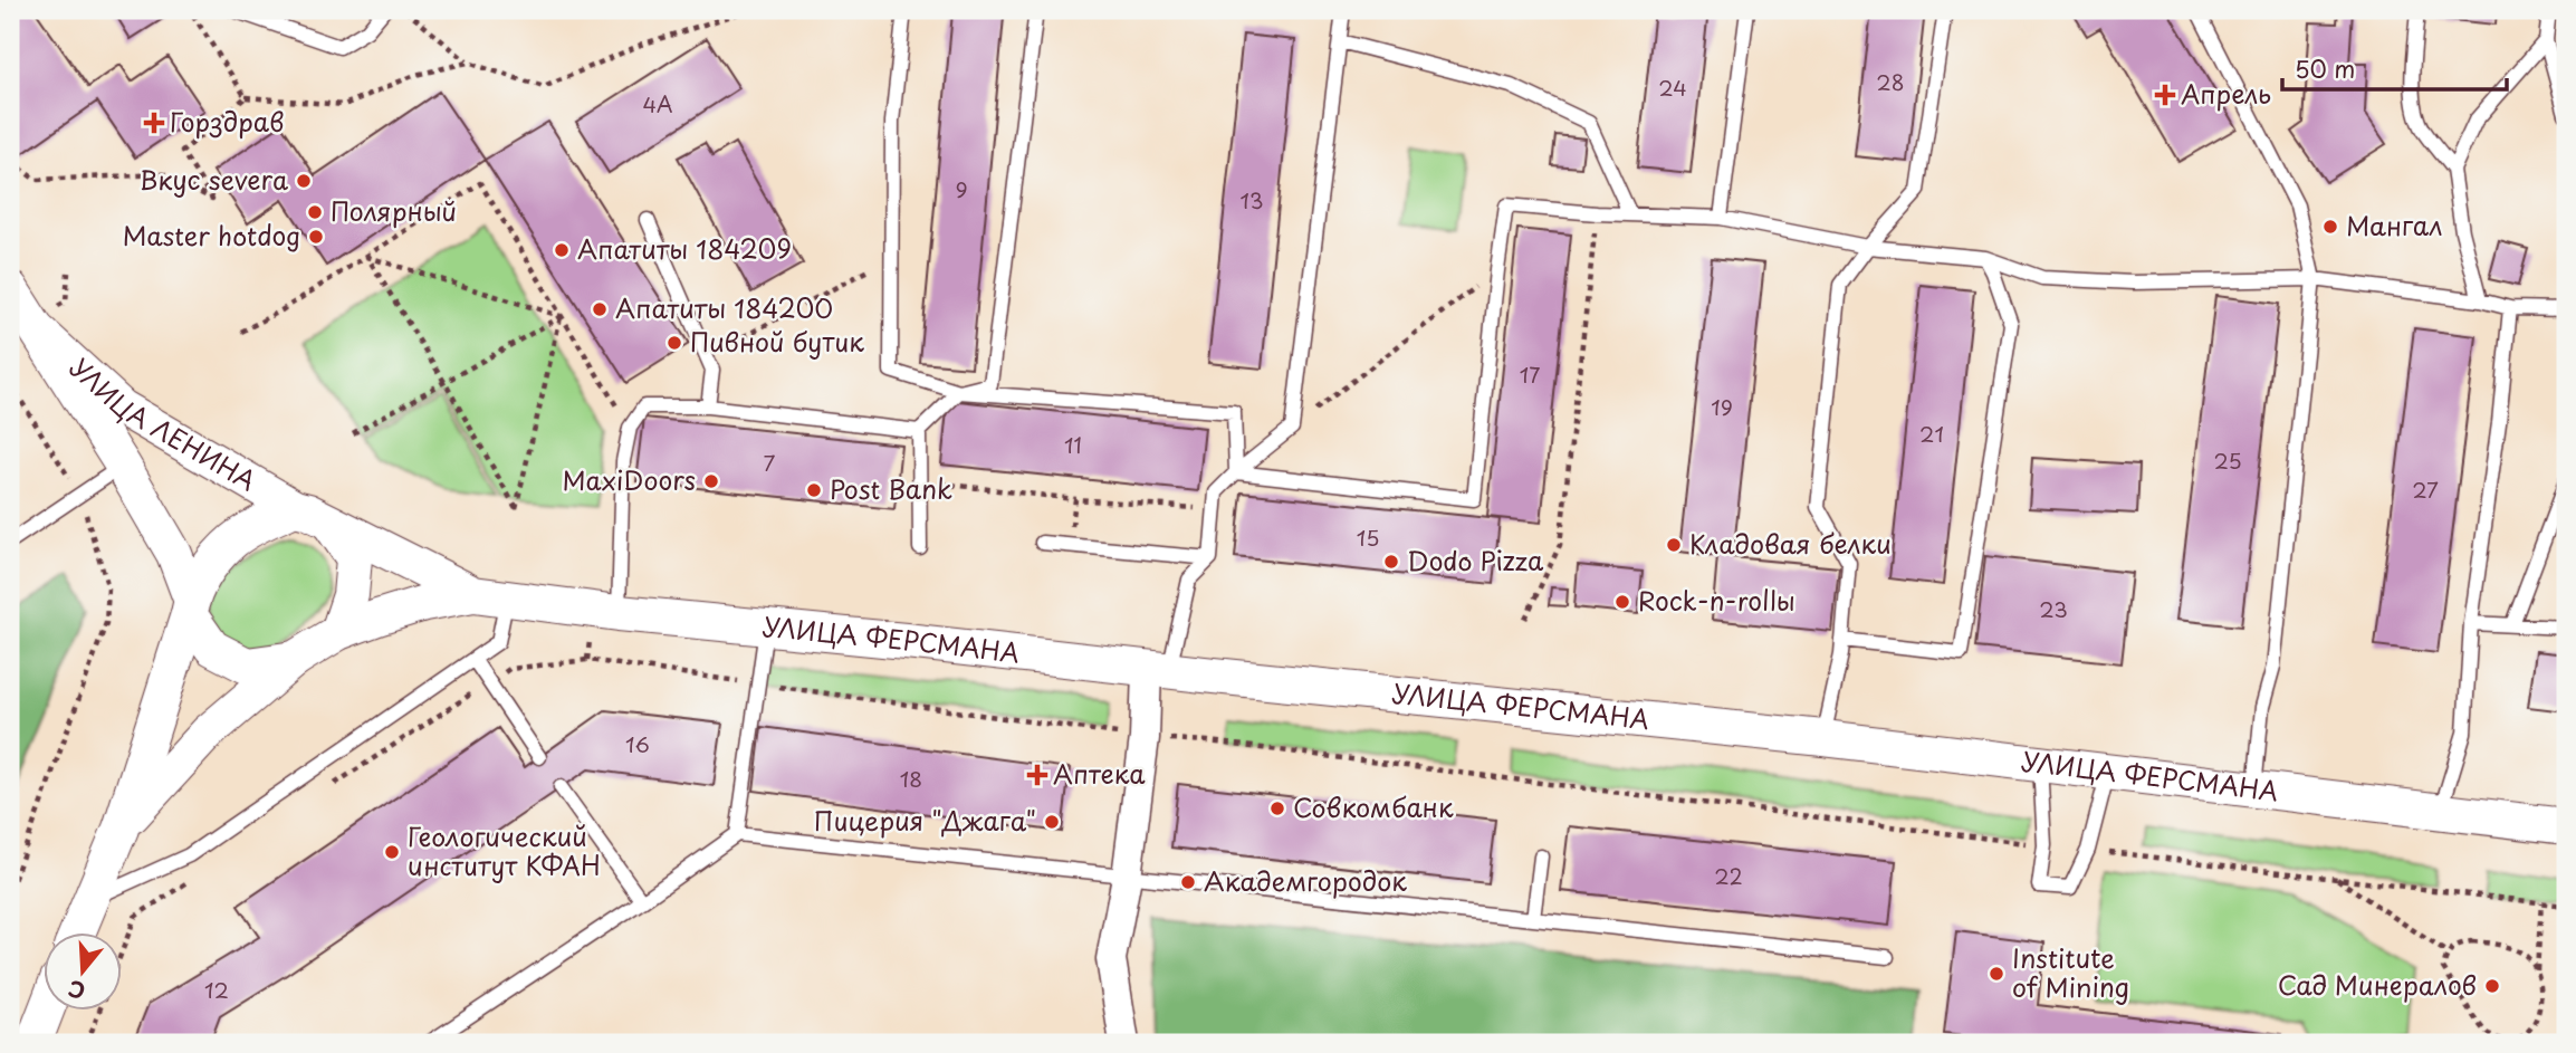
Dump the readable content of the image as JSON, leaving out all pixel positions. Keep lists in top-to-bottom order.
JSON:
{
  "streets": {
    "street": ["УЛИЦА ЛЕНИНА", "УЛИЦА ФЕРСМАНА"]
  },
  "crossings": [
    ["УЛИЦА ЛЕНИНА", "УЛИЦА ФЕРСМАНА"]
  ],
  "places": {
    "health": ["Апрель", "Горздрав", "Аптека"],
    "other": [
      "Вкус severa",
      "Полярный",
      "Мангал",
      "Master hotdog",
      "Апатиты 184209",
      "Апатиты 184200",
      "Пивной бутик",
      "MaxiDoors",
      "Post Bank",
      "Кладовая белки",
      "Dodo Pizza",
      "Rock-n-rollы",
      "Совкомбанк",
      "Пицерия \"Джага\"",
      "Геологический институт КФАН",
      "Академгородок",
      "Institute of Mining",
      "Сад Минералов"
    ]
  },
  "house_numbers": [
    "28",
    "24",
    "4А",
    "9",
    "13",
    "17",
    "19",
    "21",
    "11",
    "25",
    "7",
    "27",
    "15",
    "23",
    "16",
    "18",
    "22",
    "12"
  ],
  "scale_bar": "50 m",
  "north": "bottom"
}
